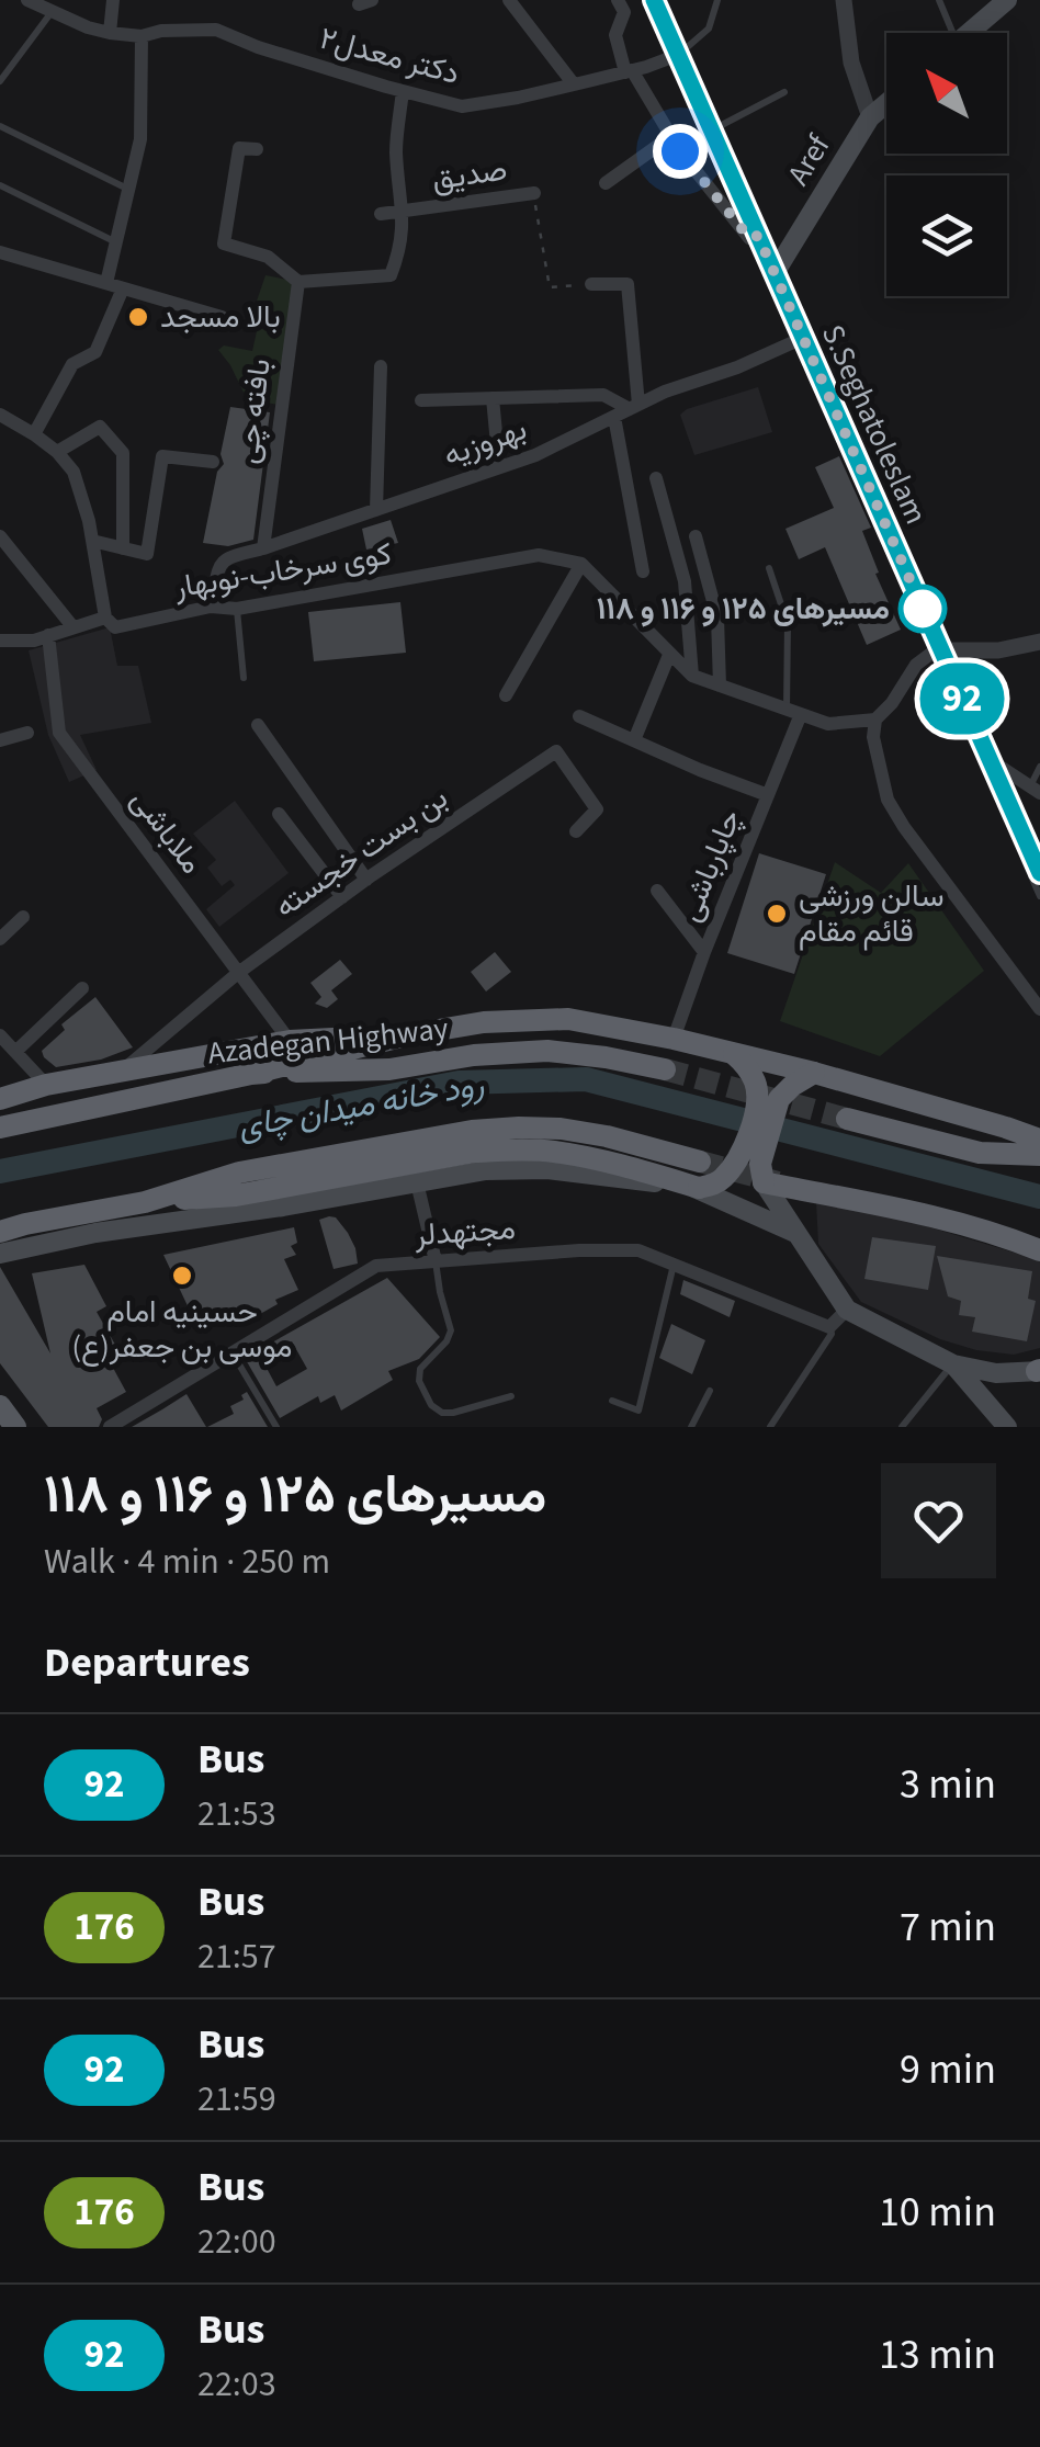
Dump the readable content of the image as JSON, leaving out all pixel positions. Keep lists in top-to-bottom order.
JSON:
{
  "streets": {
    "highway": ["Azadegan Highway"],
    "main road": ["Aref", "S.Seghatoleslam"],
    "street": [
      "دکتر معدل۲",
      "صدیق",
      "بافته چی",
      "بهروزیه",
      "کوی سرخاب-نوبهار",
      "ملاباشی",
      "بن بست خجسته",
      "چاپارباشی",
      "مجتهدلر"
    ]
  },
  "crossings": [
    ["دکتر معدل۲", "S.Seghatoleslam"],
    ["Aref", "S.Seghatoleslam"],
    ["بافته چی", "بهروزیه"],
    ["S.Seghatoleslam", "بهروزیه"],
    ["بهروزیه", "کوی سرخاب-نوبهار"],
    ["کوی سرخاب-نوبهار", "ملاباشی"],
    ["ملاباشی", "بن بست خجسته"]
  ],
  "water": ["رود خانه میدان چای"],
  "places": [
    "بالا مسجد",
    "مسیرهای ۱۲۵ و ۱۱۶ و ۱۱۸",
    "سالن ورزشی قائم مقام",
    "حسینیه امام موسی بن جعفر(ع)"
  ],
  "lines": ["bus line 92"],
  "north": "top left",
  "page": {
    "on_map": "92",
    "heading": [
      ["مسیرهای ۱۲۵ و ۱۱۶ و ۱۱۸", "Walk · 4 min · 250 m"],
      "Departures"
    ],
    "list": [
      {
        "mark": "92",
        "name": "Bus",
        "note": "21:53",
        "value": "3 min"
      },
      {
        "mark": "176",
        "name": "Bus",
        "note": "21:57",
        "value": "7 min"
      },
      {
        "mark": "92",
        "name": "Bus",
        "note": "21:59",
        "value": "9 min"
      },
      {
        "mark": "176",
        "name": "Bus",
        "note": "22:00",
        "value": "10 min"
      },
      {
        "mark": "92",
        "name": "Bus",
        "note": "22:03",
        "value": "13 min"
      }
    ]
  }
}
